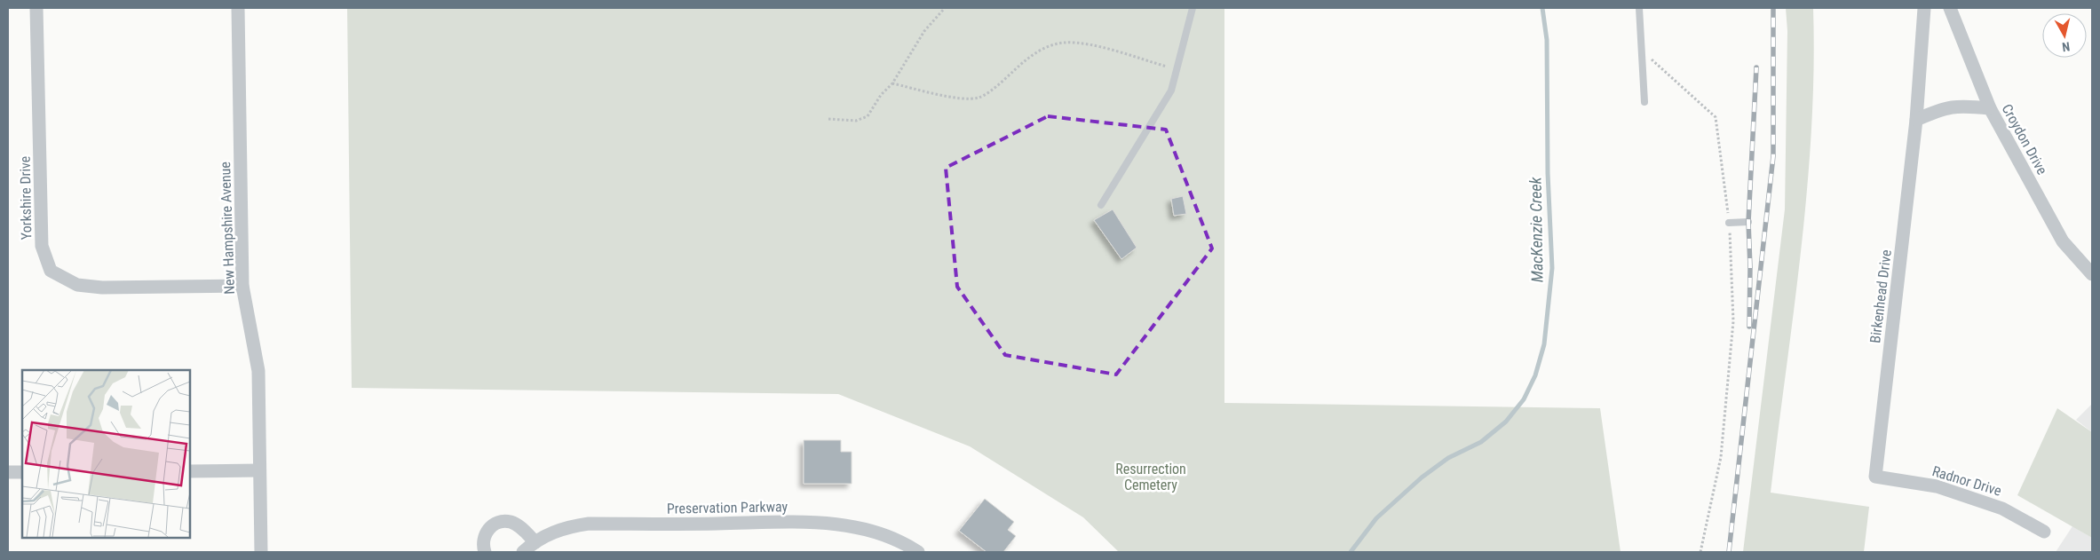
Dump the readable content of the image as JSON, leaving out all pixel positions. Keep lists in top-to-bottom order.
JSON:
{
  "streets": {
    "street": [
      "Croydon Drive",
      "Yorkshire Drive",
      "New Hampshire Avenue",
      "Birkenhead Drive",
      "Radnor Drive",
      "Preservation Parkway"
    ]
  },
  "crossings": [
    ["Yorkshire Drive", "New Hampshire Avenue"],
    ["Birkenhead Drive", "Radnor Drive"]
  ],
  "water": ["MacKenzie Creek"],
  "parks": ["Resurrection Cemetery"],
  "north": "bottom"
}
